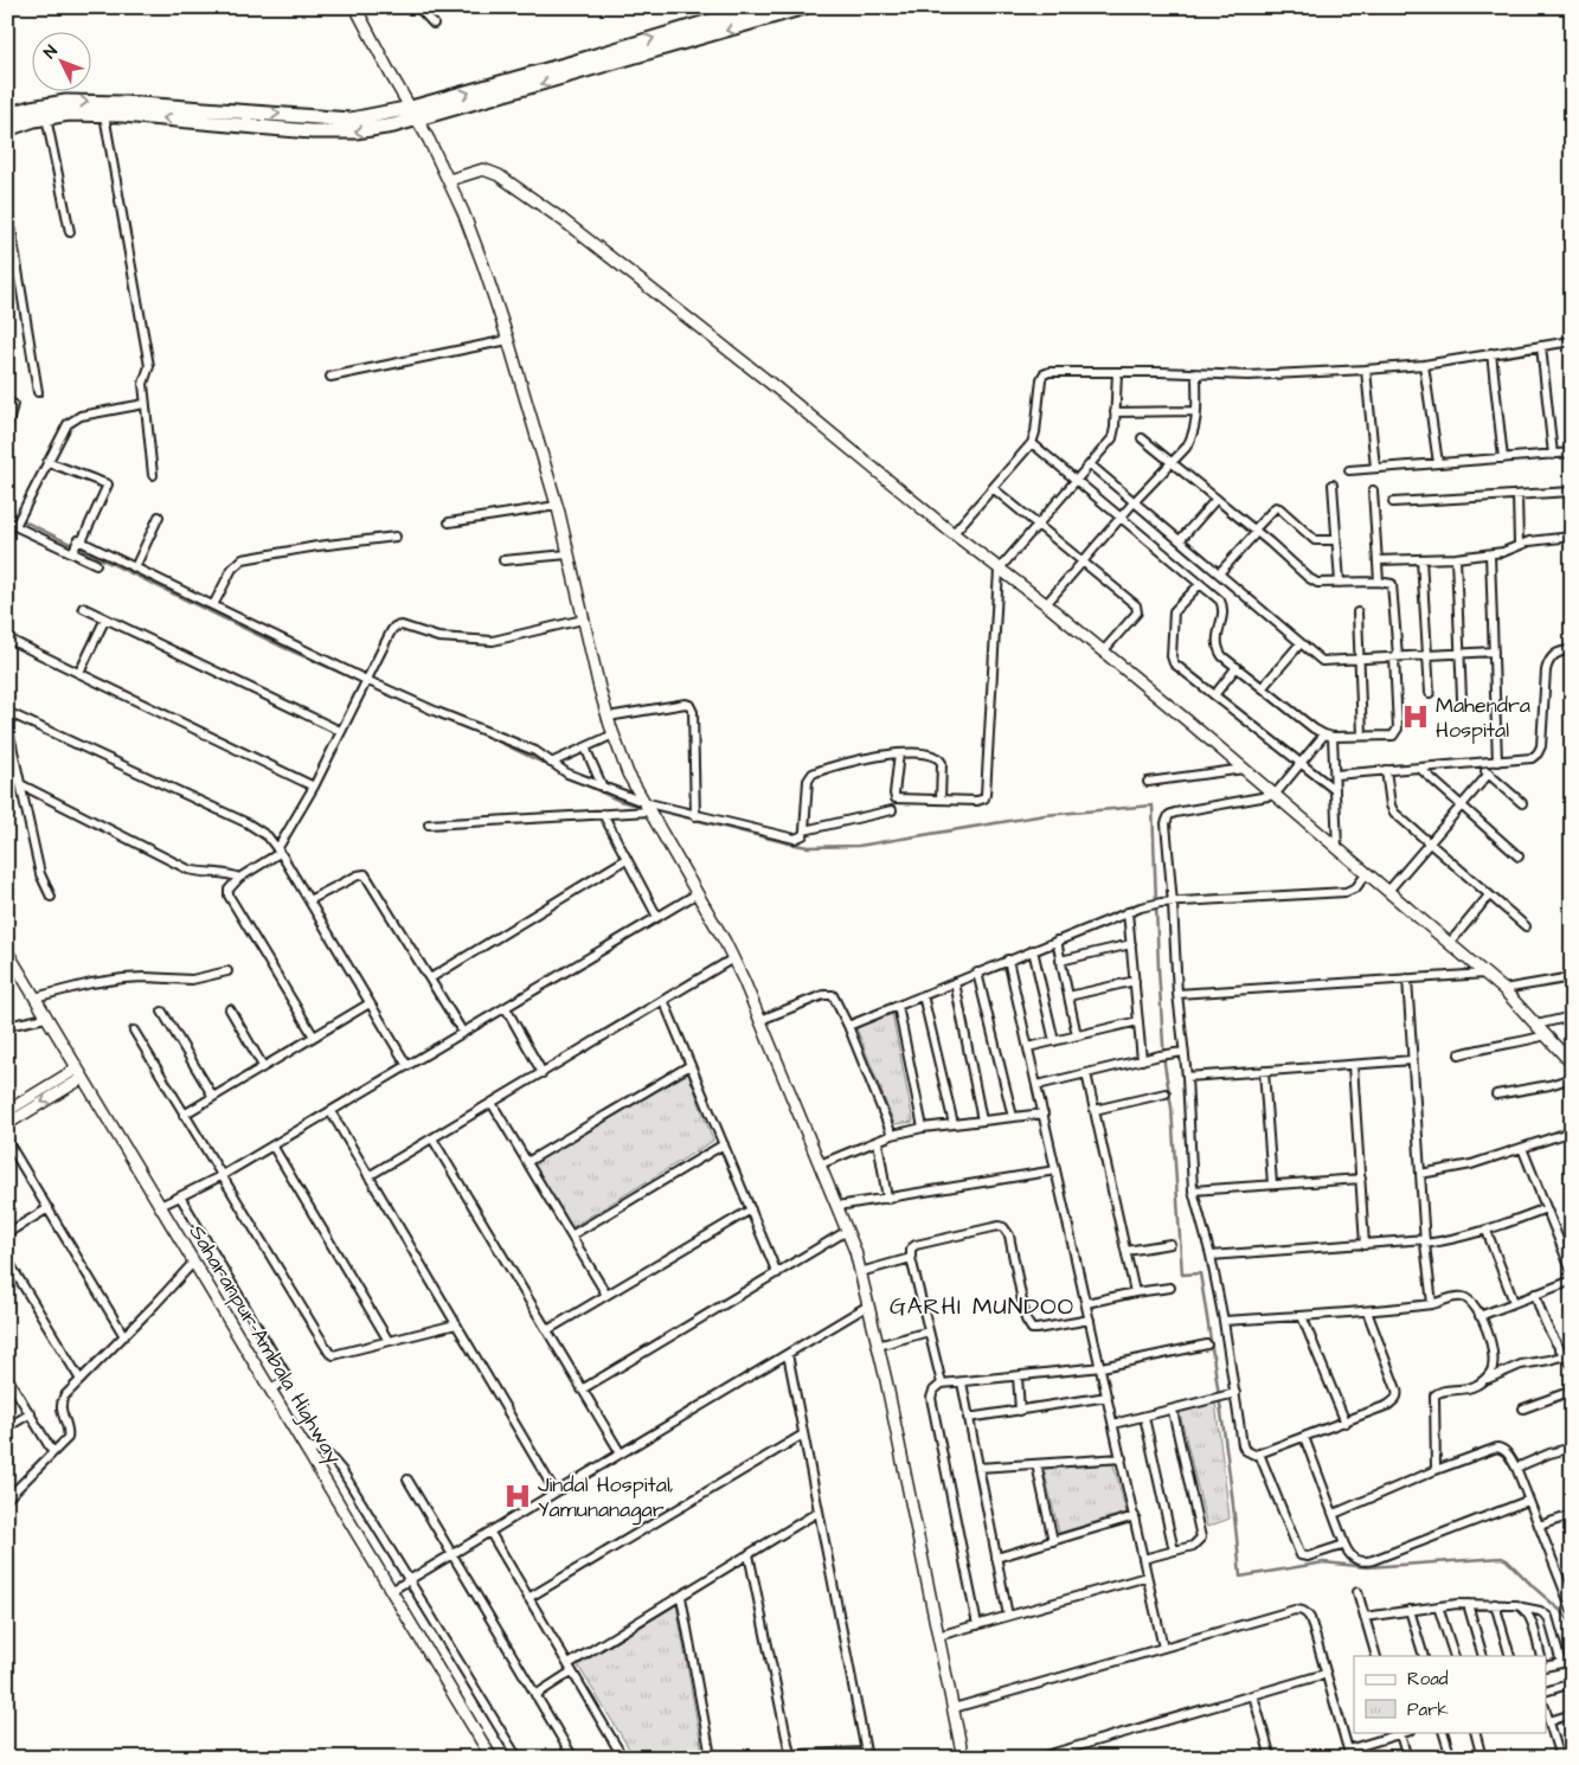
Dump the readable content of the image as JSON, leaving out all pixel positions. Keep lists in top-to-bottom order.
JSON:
{
  "streets": {
    "street": ["Saharanpur-Ambala Highway"]
  },
  "districts": ["GARHI MUNDOO"],
  "places": {
    "hospital": ["Mahendra Hospital", "Jindal Hospital, Yamunanagar"]
  },
  "legend": ["Road", "Park"],
  "north": "top left"
}
